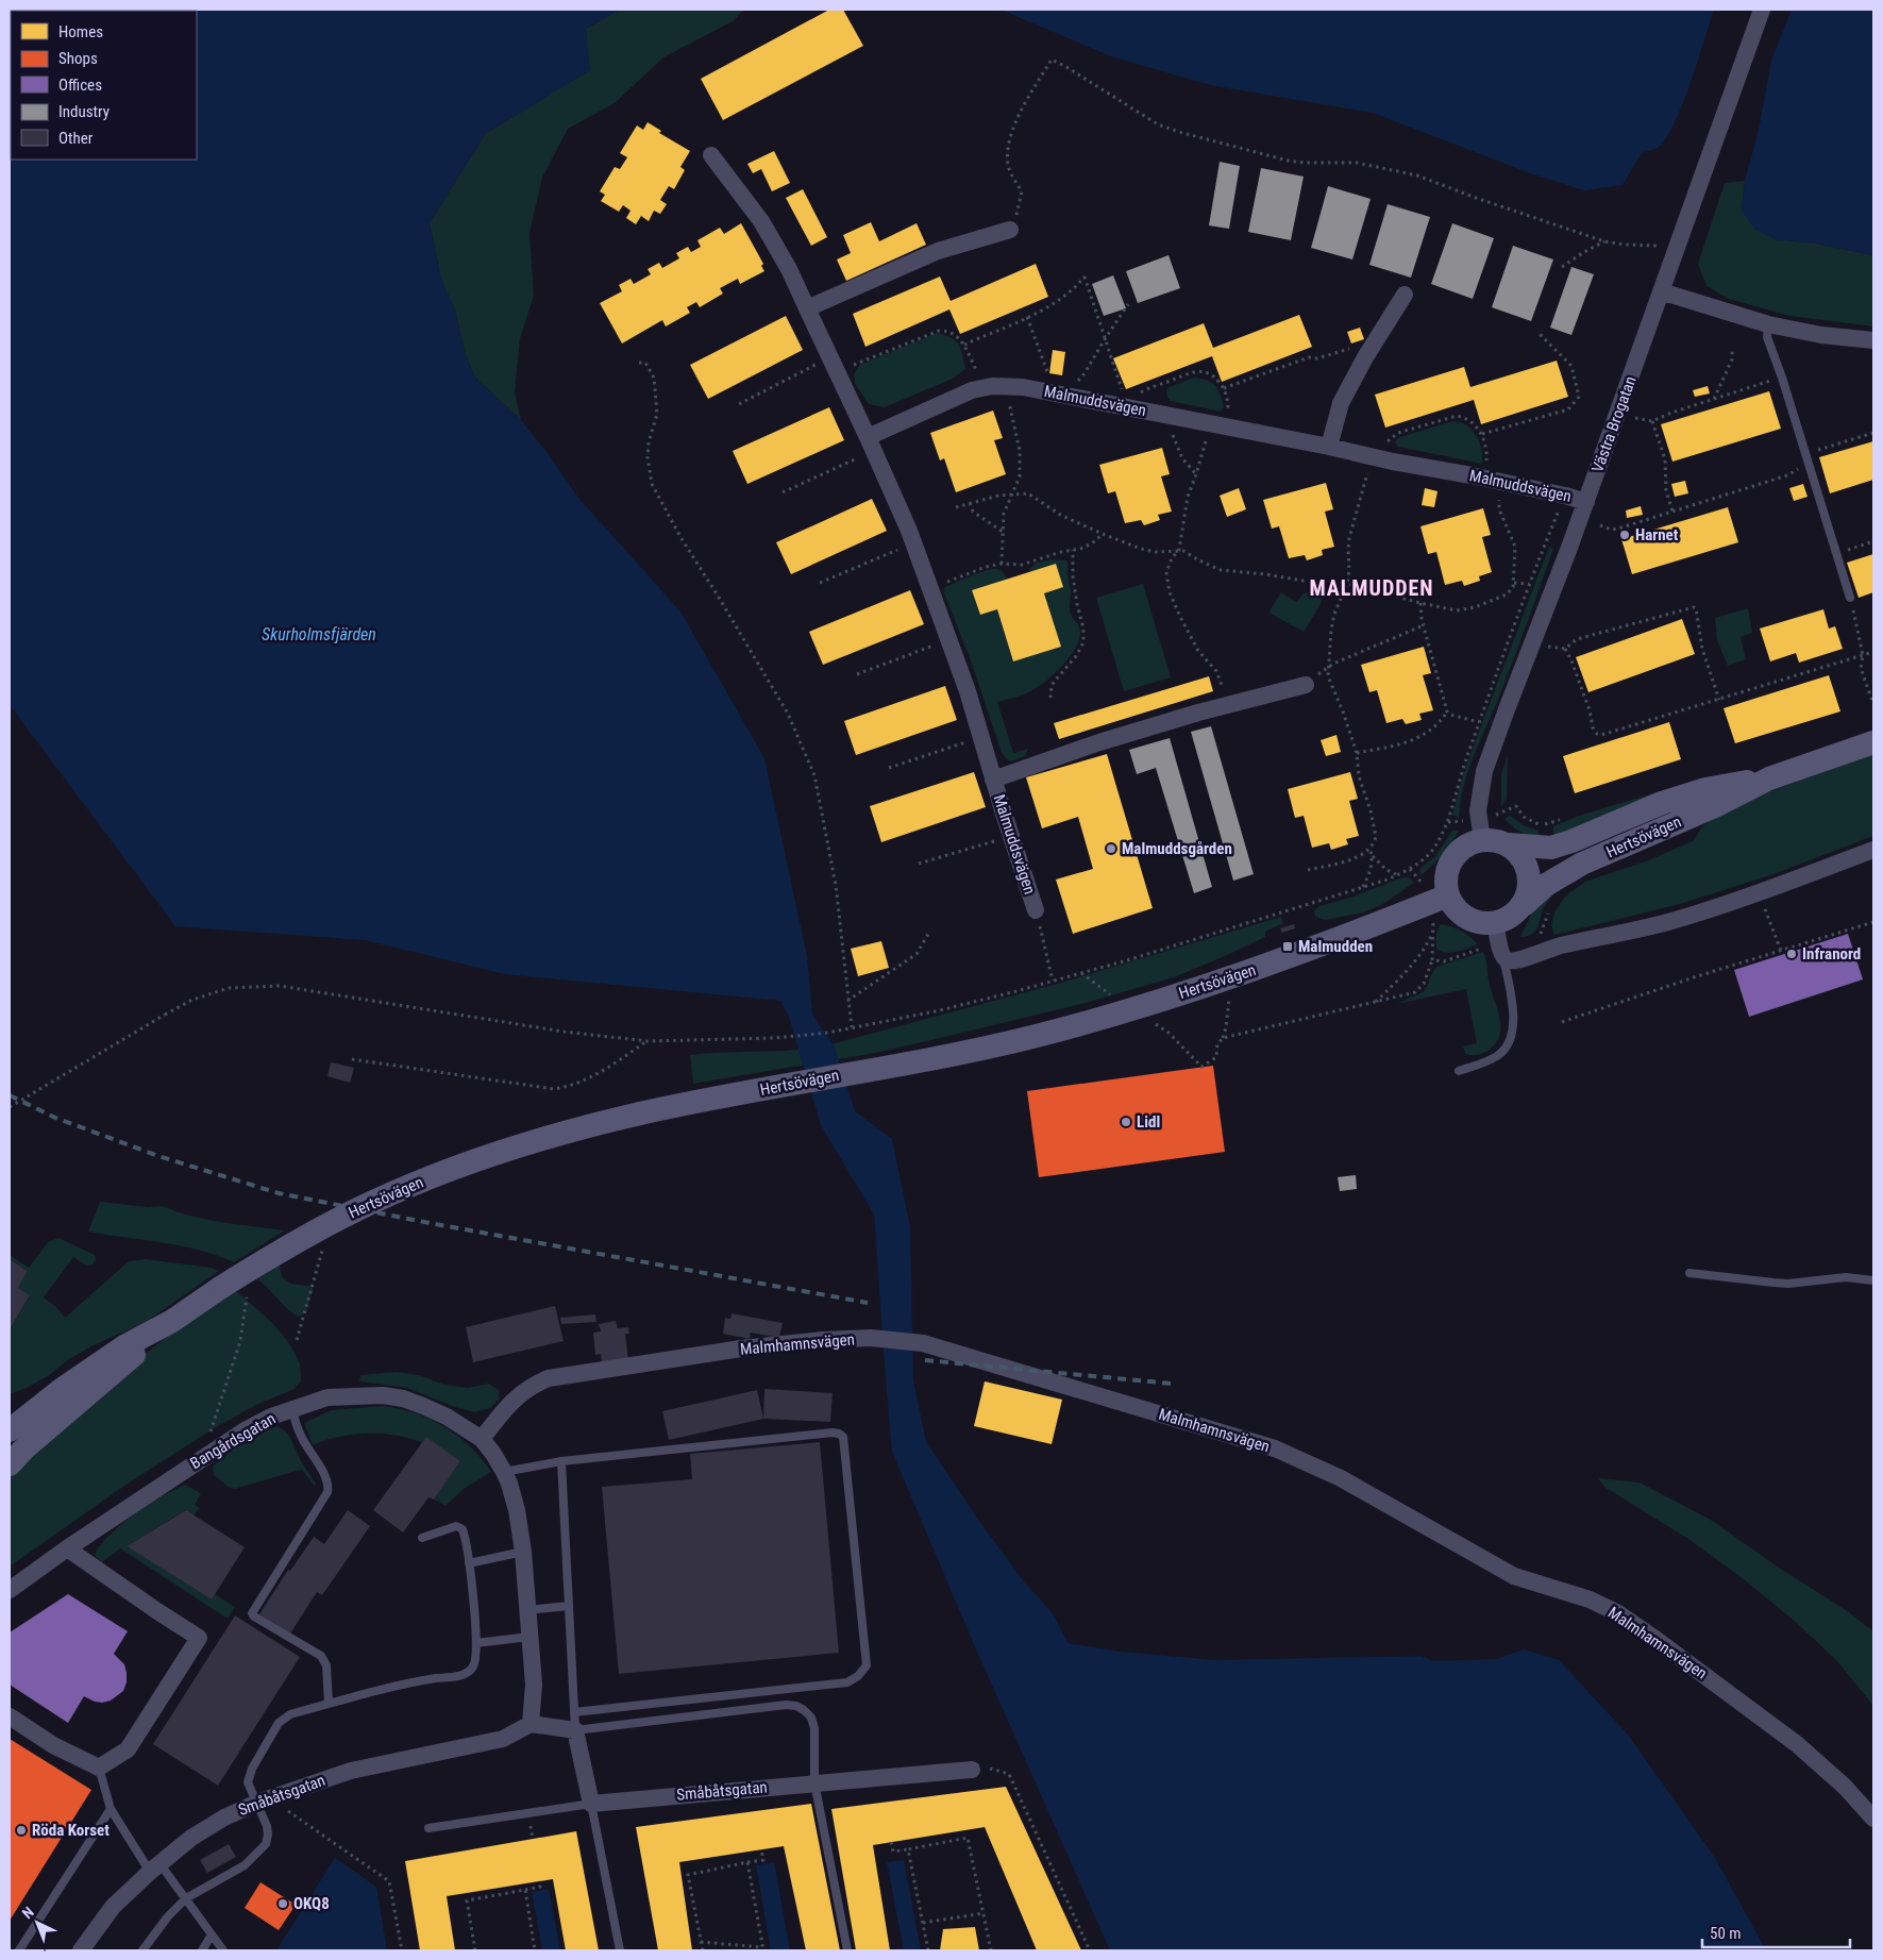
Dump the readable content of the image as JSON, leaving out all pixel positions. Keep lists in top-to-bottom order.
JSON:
{
  "streets": {
    "main road": ["Hertsövägen"],
    "street": [
      "Malmuddsvägen",
      "Västra Brogatan",
      "Malmhamnsvägen",
      "Bangårdsgatan",
      "Småbåtsgatan"
    ]
  },
  "crossings": [
    ["Malmuddsvägen", "Västra Brogatan"],
    ["Västra Brogatan", "Hertsövägen"],
    ["Malmhamnsvägen", "Bangårdsgatan"]
  ],
  "districts": ["MALMUDDEN"],
  "water": ["Skurholmsfjärden"],
  "places": {
    "other": [
      "Harnet",
      "Malmuddsgården",
      "Infranord",
      "Lidl",
      "Röda Korset",
      "OKQ8"
    ],
    "transit": ["Malmudden"]
  },
  "legend": [
    "Homes",
    "Shops",
    "Offices",
    "Industry",
    "Other"
  ],
  "scale_bar": "50 m",
  "north": "top left"
}
